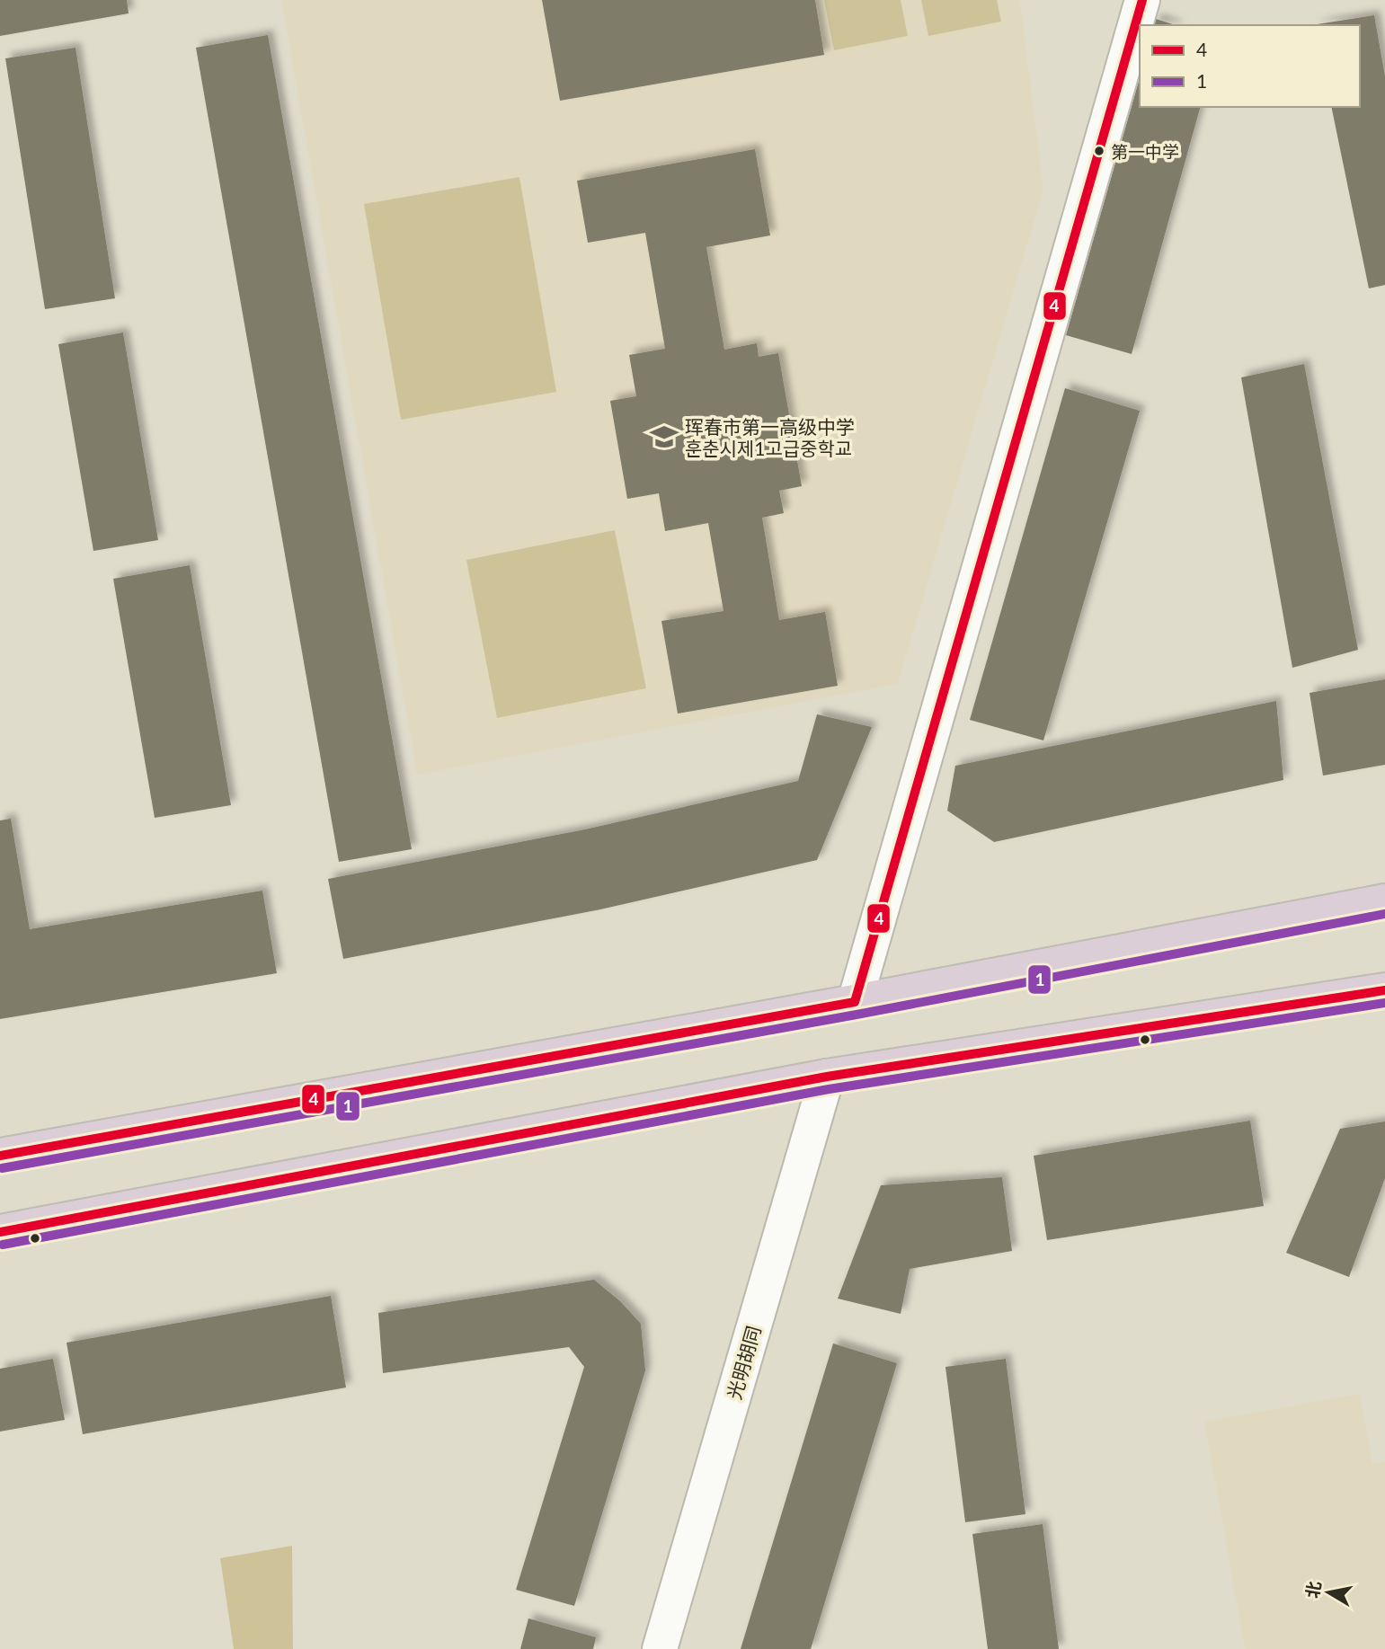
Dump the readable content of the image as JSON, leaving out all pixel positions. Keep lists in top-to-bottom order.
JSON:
{
  "streets": {
    "street": ["光明胡同"]
  },
  "places": {
    "other": ["第一中学"],
    "school or university": ["珲春市第一高级中学 훈춘시제1고급중학교"]
  },
  "lines": ["transit line 4", "transit line 1"],
  "legend": ["4", "1"],
  "north": "left"
}
